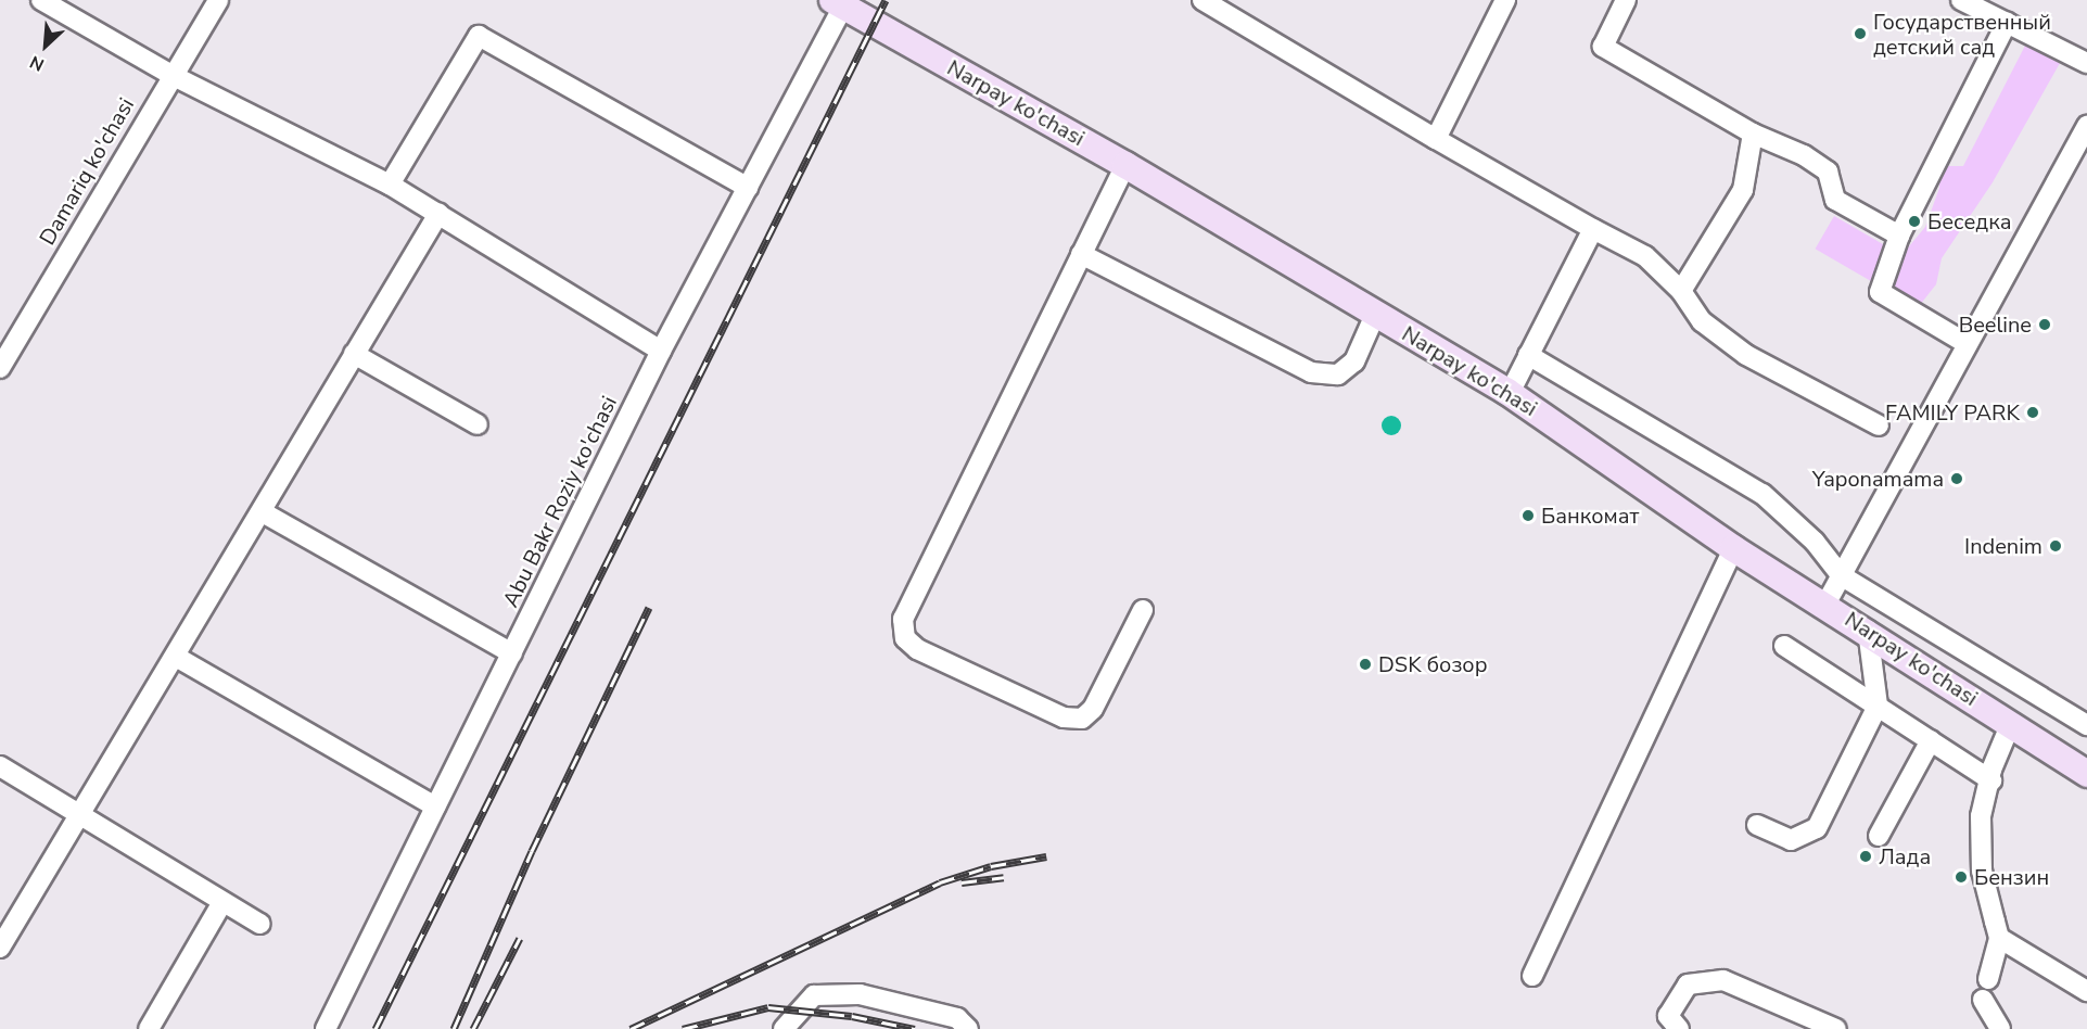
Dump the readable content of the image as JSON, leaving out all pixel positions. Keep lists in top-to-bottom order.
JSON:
{
  "streets": {
    "main road": ["Narpay ko'chasi"],
    "street": ["Damariq ko'chasi", "Abu Bakr Roziy ko'chasi"]
  },
  "crossings": [
    ["Narpay ko'chasi", "Abu Bakr Roziy ko'chasi"]
  ],
  "places": [
    "Государственный детский сад",
    "Беседка",
    "Beeline",
    "FAMILY PARK",
    "Yaponamama",
    "Банкомат",
    "Indenim",
    "DSK бозор",
    "Лада",
    "Бензин"
  ],
  "north": "bottom left"
}
